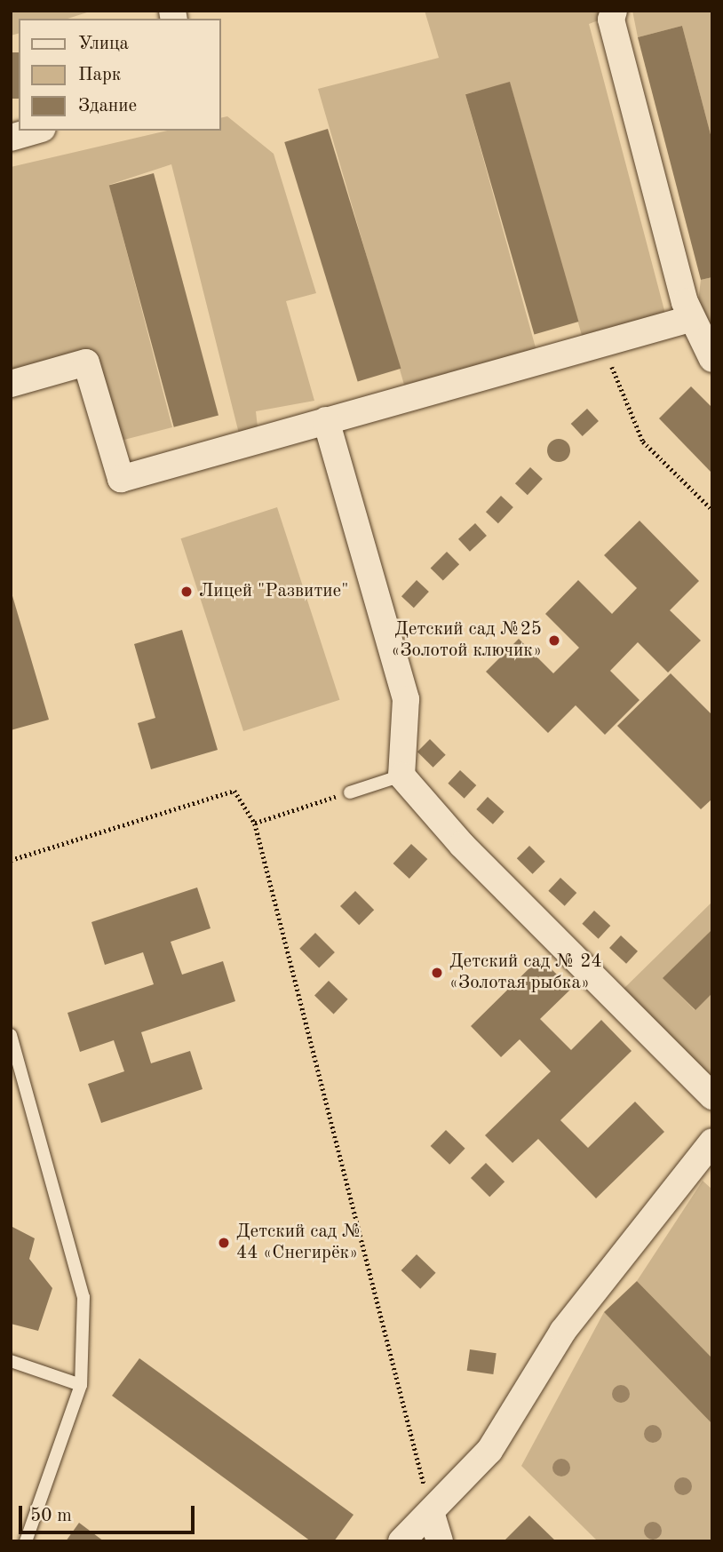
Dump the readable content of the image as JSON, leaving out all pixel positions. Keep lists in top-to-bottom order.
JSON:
{
  "places": [
    "Лицей \"Развитие\"",
    "Детский сад №25 «Золотой ключик»",
    "Детский сад № 24 «Золотая рыбка»",
    "Детский сад № 44 «Снегирёк»"
  ],
  "legend": ["Улица", "Парк", "Здание"],
  "scale_bar": "50 m"
}
